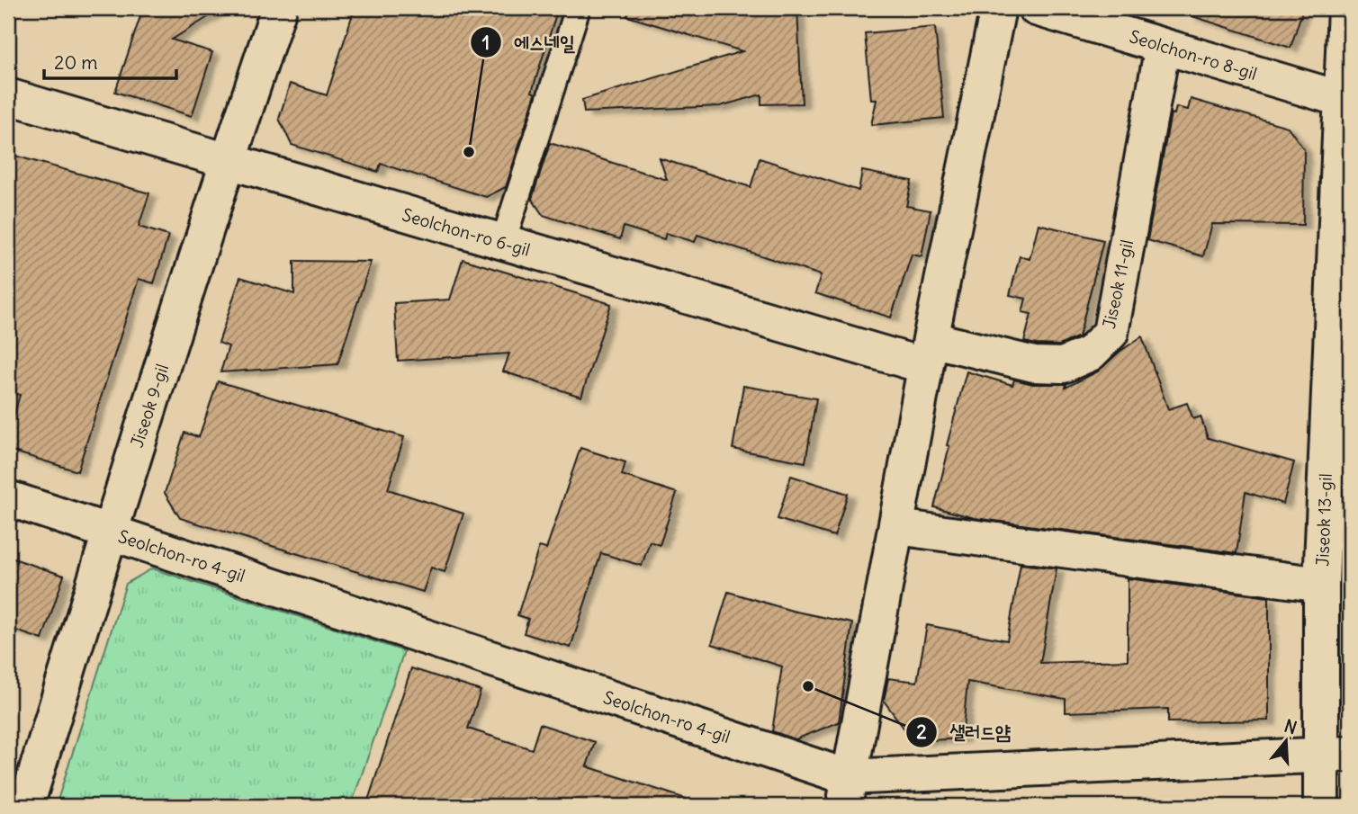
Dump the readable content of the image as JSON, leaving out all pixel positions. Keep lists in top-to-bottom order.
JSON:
{
  "streets": {
    "street": [
      "Seolchon-ro 8-gil",
      "Seolchon-ro 6-gil",
      "Jiseok 11-gil",
      "Jiseok 9-gil",
      "Jiseok 13-gil",
      "Seolchon-ro 4-gil"
    ]
  },
  "crossings": [
    ["Seolchon-ro 8-gil", "Jiseok 11-gil"],
    ["Seolchon-ro 8-gil", "Jiseok 13-gil"],
    ["Seolchon-ro 6-gil", "Jiseok 11-gil"],
    ["Seolchon-ro 6-gil", "Jiseok 9-gil"],
    ["Jiseok 9-gil", "Seolchon-ro 4-gil"],
    ["Jiseok 13-gil", "Seolchon-ro 4-gil"]
  ],
  "places": ["에스네일", "샐러드얌"],
  "scale_bar": "20 m",
  "north": "top"
}
